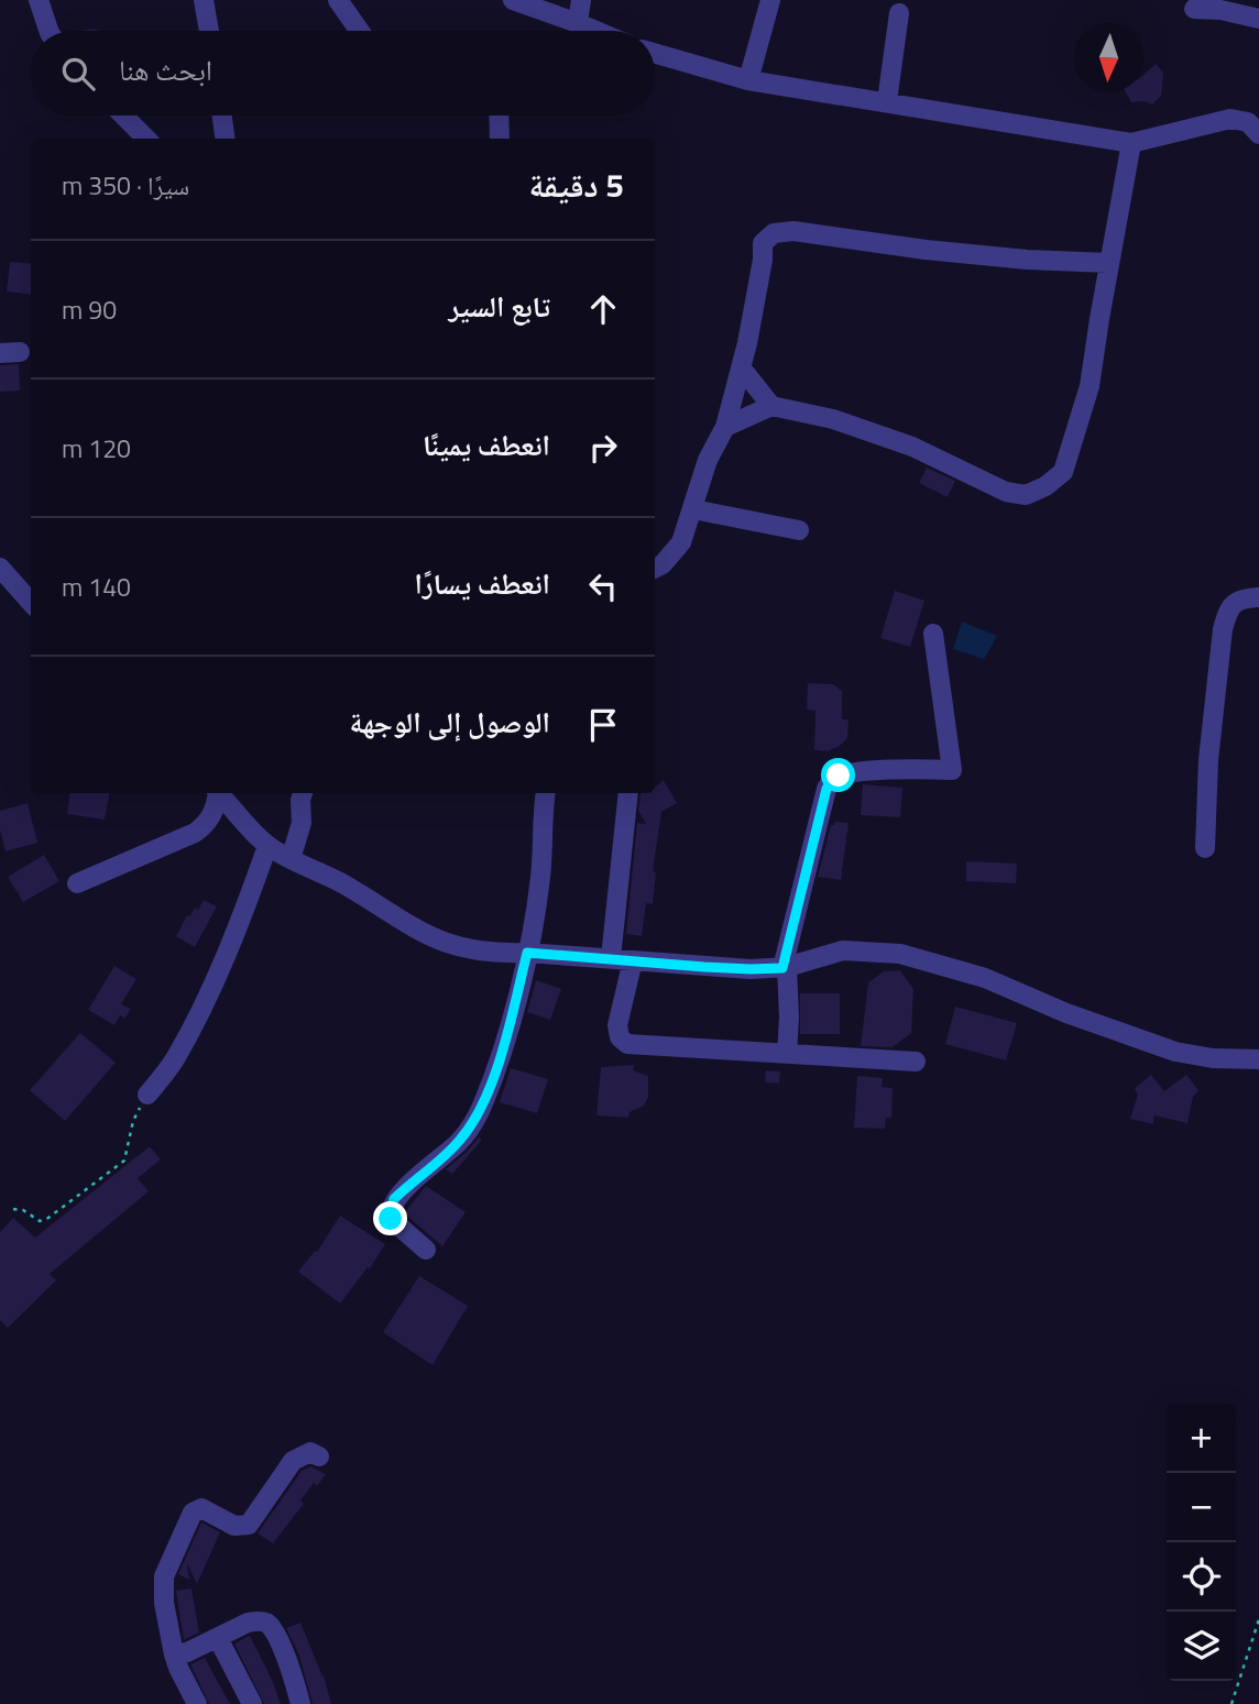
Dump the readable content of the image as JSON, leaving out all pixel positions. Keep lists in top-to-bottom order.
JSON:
{
  "north": "bottom",
  "page": {
    "search": "ابحث هنا",
    "heading": ["5 دقيقة", "سيرًا · 350 m"],
    "list": [
      ["تابع السير", "90 m"],
      ["انعطف يمينًا", "120 m"],
      ["انعطف يسارًا", "140 m"],
      "الوصول إلى الوجهة"
    ],
    "map_buttons": ["+", "−"]
  }
}
